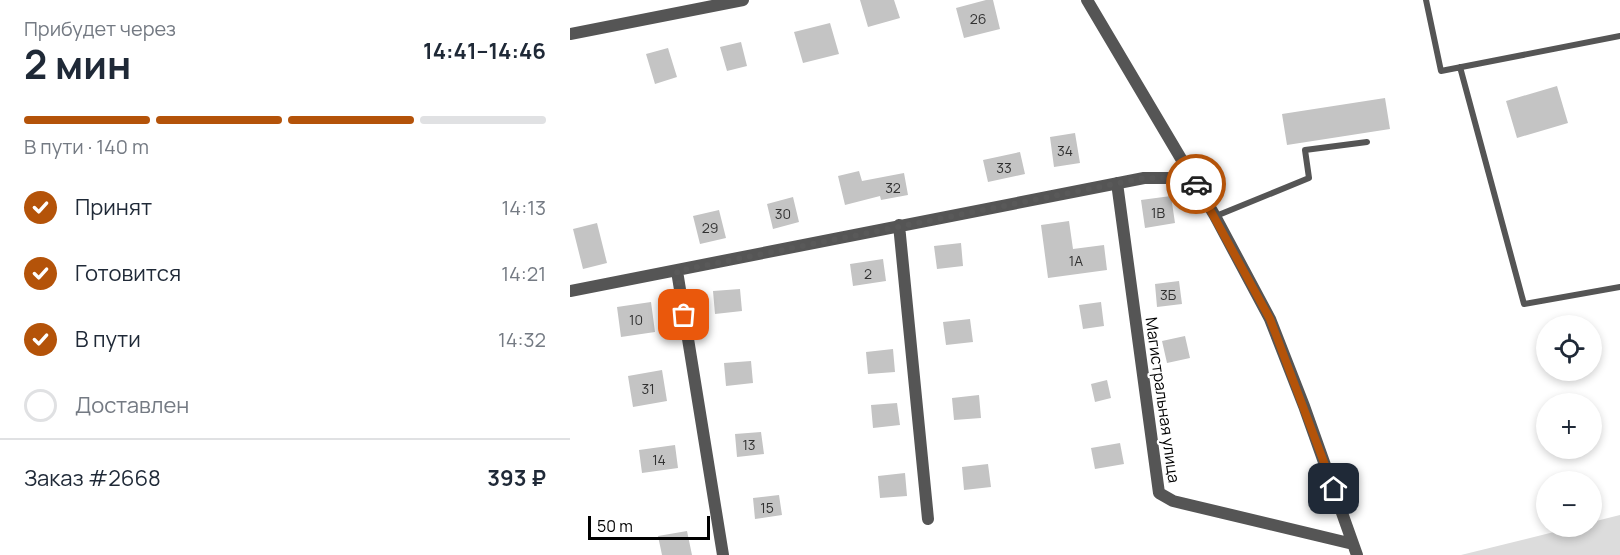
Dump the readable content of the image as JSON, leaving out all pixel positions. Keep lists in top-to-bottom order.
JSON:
{
  "streets": {
    "street": ["Магистральная улица"]
  },
  "house_numbers": [
    "26",
    "34",
    "33",
    "32",
    "1В",
    "30",
    "29",
    "1А",
    "2",
    "3Б",
    "10",
    "31",
    "13",
    "14",
    "15"
  ],
  "scale_bar": "50 m",
  "page": {
    "heading": ["2 мин", "Прибудет через", "14:41–14:46"],
    "panel": ["Заказ #2668", "393 ₽"],
    "bar": "В пути · 140 m",
    "list": [
      ["Принят", "14:13"],
      ["Готовится", "14:21"],
      ["В пути", "14:32"],
      "Доставлен"
    ],
    "map_buttons": ["+", "−"],
    "scale": "50 m"
  }
}
